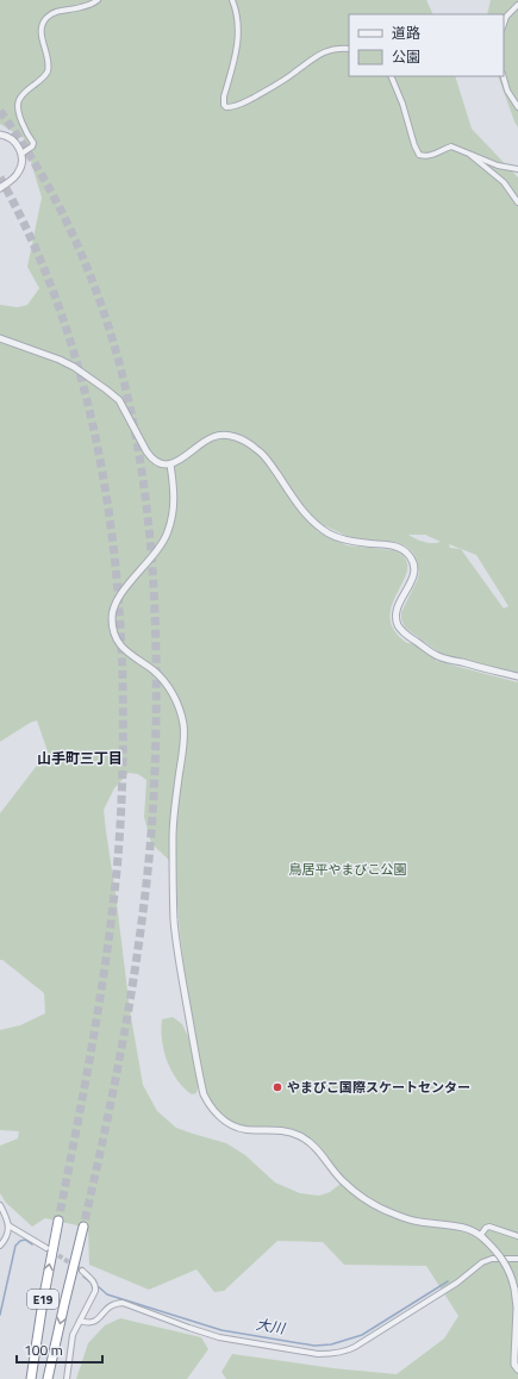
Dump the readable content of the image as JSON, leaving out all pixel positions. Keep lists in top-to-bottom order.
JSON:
{
  "streets": {
    "highway": ["E19"]
  },
  "districts": ["山手町三丁目"],
  "water": ["大川"],
  "parks": ["鳥居平やまびこ公園"],
  "places": ["やまびこ国際スケートセンター"],
  "legend": ["道路", "公園"],
  "scale_bar": "100 m"
}
